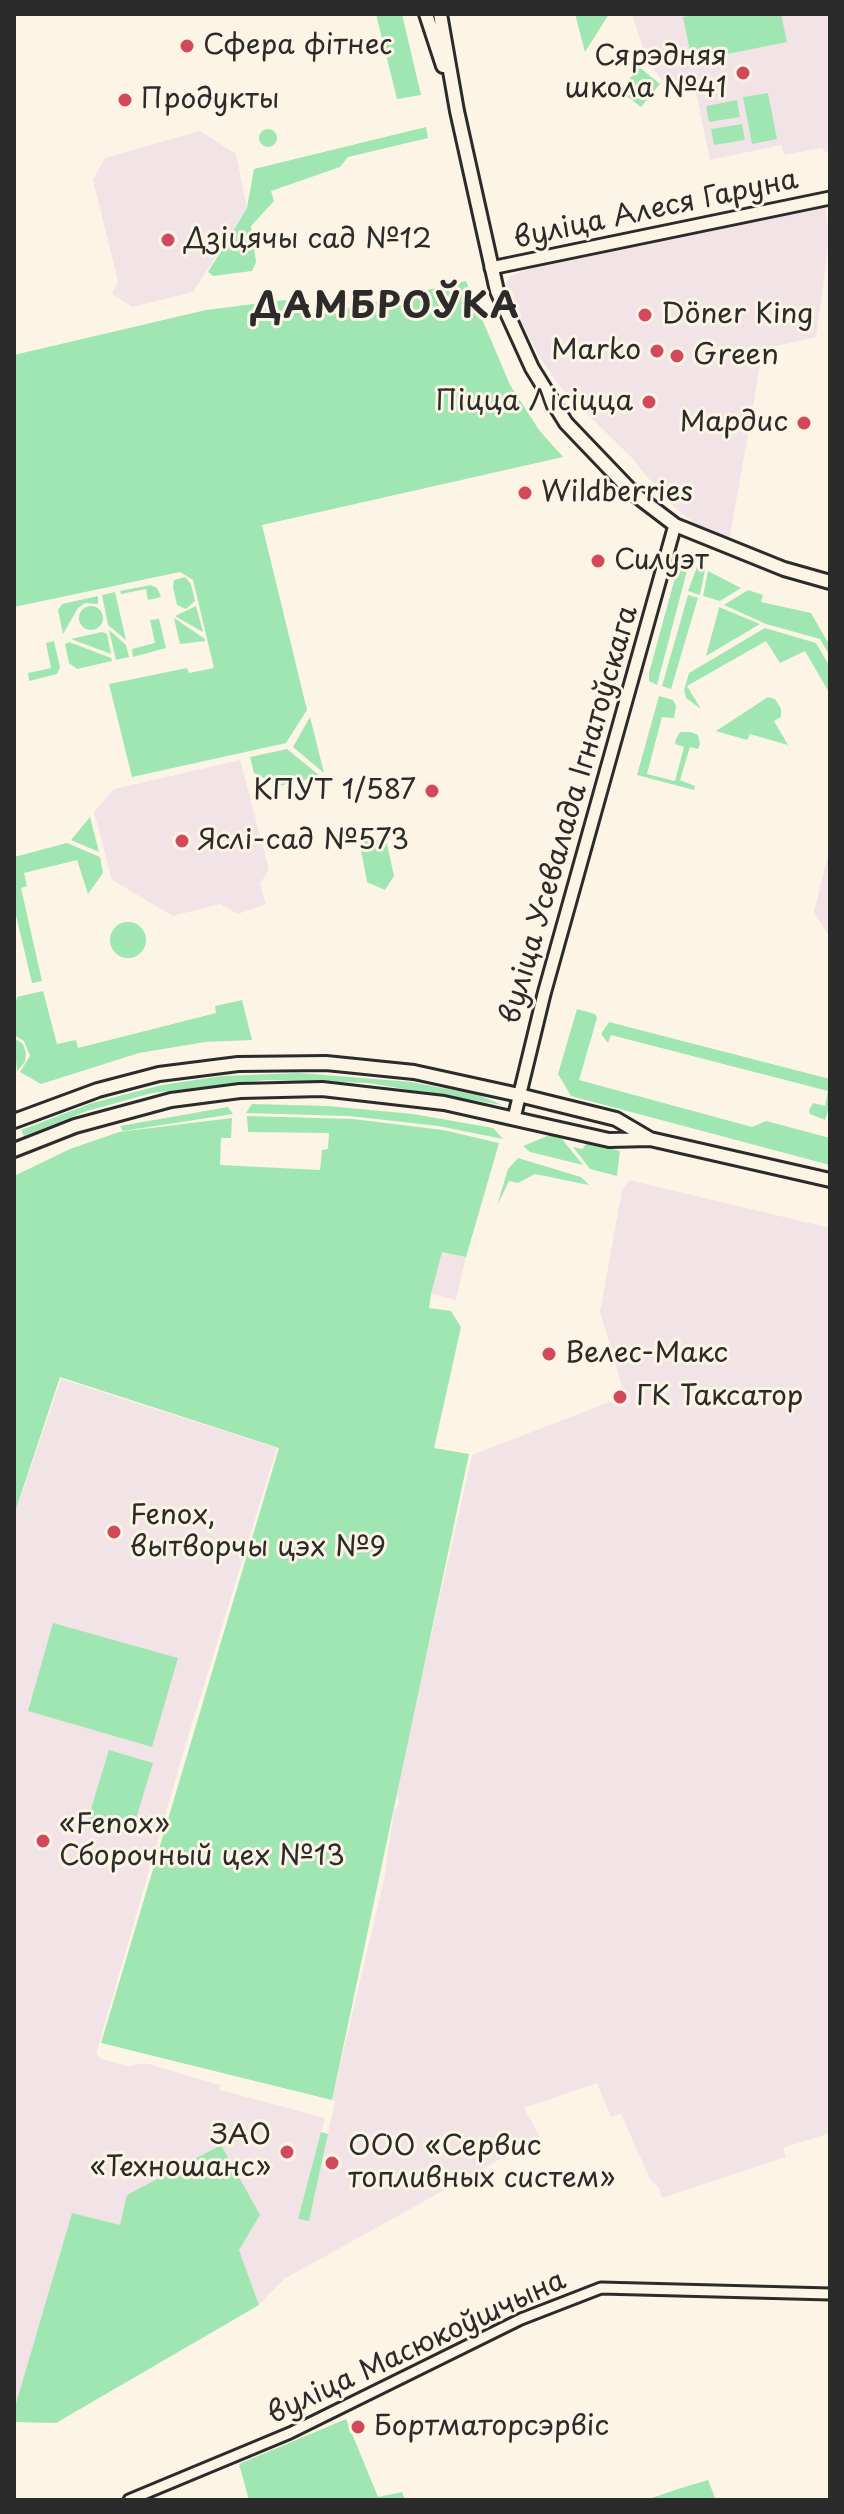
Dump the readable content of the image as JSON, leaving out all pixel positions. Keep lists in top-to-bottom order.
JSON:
{
  "streets": {
    "street": ["вуліца Алеся Гаруна", "вуліца Усевалада Ігнатоўскага", "вуліца Масюкоўшчына"]
  },
  "districts": ["ДАМБРОЎКА"],
  "places": [
    "Сфера фітнес",
    "Сярэдняя школа №41",
    "Продукты",
    "Дзіцячы сад №12",
    "Döner King",
    "Marko",
    "Green",
    "Піцца Лісіцца",
    "Мардис",
    "Wildberries",
    "Силуэт",
    "КПУТ 1/587",
    "Яслі-сад №573",
    "Велес-Макс",
    "ГК Таксатор",
    "Fenox, вытворчы цэх №9",
    "«Fenox» Сборочный цех №13",
    "ЗАО «Техношанс»",
    "ООО «Сервис топливных систем»",
    "Бортматорсэрвіс"
  ]
}
